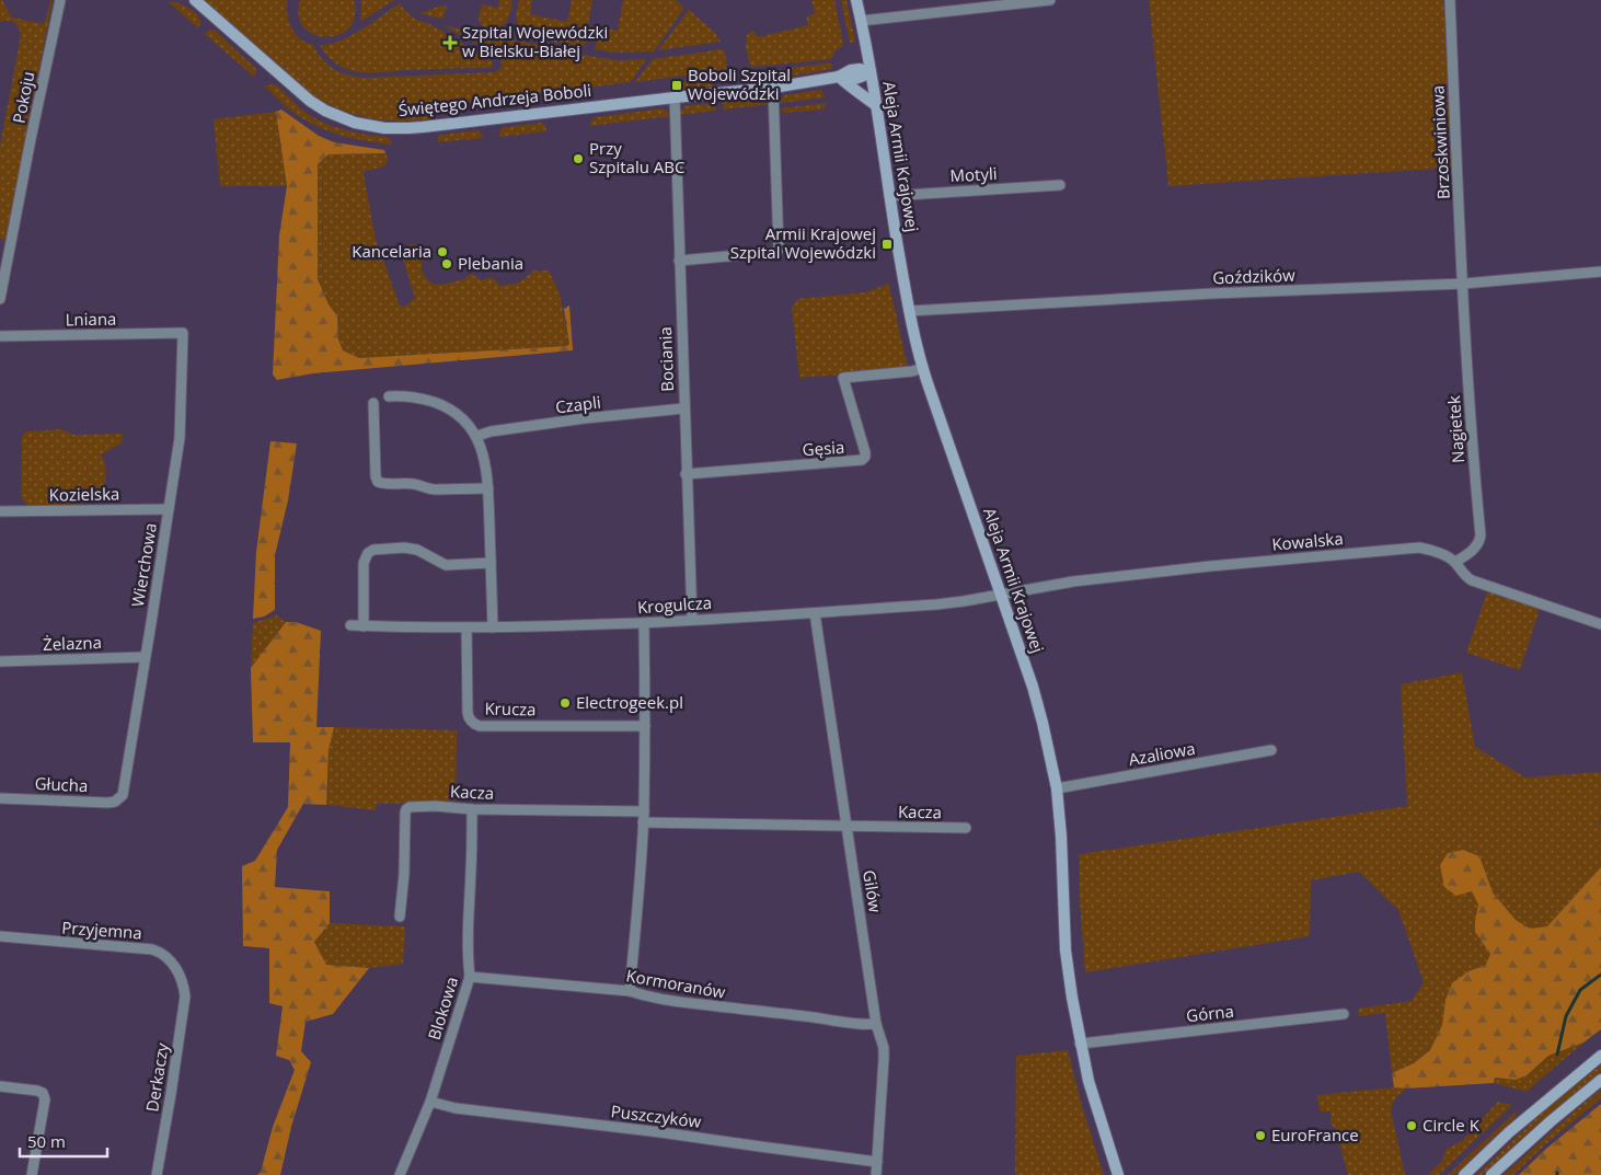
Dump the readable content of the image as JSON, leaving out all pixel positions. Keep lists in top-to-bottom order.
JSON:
{
  "streets": {
    "street": [
      "Pokoju",
      "Świętego Andrzeja Boboli",
      "Brzoskwiniowa",
      "Aleja Armii Krajowej",
      "Motyli",
      "Goździków",
      "Lniana",
      "Bociania",
      "Czapli",
      "Nagietek",
      "Gęsia",
      "Kozielska",
      "Kowalska",
      "Wierchowa",
      "Krogulcza",
      "Żelazna",
      "Krucza",
      "Azaliowa",
      "Głucha",
      "Kacza",
      "Gilów",
      "Przyjemna",
      "Kormoranów",
      "Blokowa",
      "Górna",
      "Derkaczy",
      "Puszczyków"
    ]
  },
  "crossings": [
    ["Świętego Andrzeja Boboli", "Aleja Armii Krajowej"],
    ["Świętego Andrzeja Boboli", "Bociania"],
    ["Brzoskwiniowa", "Goździków"],
    ["Brzoskwiniowa", "Nagietek"],
    ["Aleja Armii Krajowej", "Motyli"],
    ["Aleja Armii Krajowej", "Goździków"],
    ["Aleja Armii Krajowej", "Gęsia"],
    ["Aleja Armii Krajowej", "Kowalska"],
    ["Aleja Armii Krajowej", "Krogulcza"],
    ["Aleja Armii Krajowej", "Azaliowa"],
    ["Aleja Armii Krajowej", "Górna"],
    ["Goździków", "Nagietek"],
    ["Lniana", "Wierchowa"],
    ["Bociania", "Czapli"],
    ["Bociania", "Gęsia"],
    ["Bociania", "Krogulcza"],
    ["Nagietek", "Kowalska"],
    ["Kozielska", "Wierchowa"],
    ["Kowalska", "Krogulcza"],
    ["Wierchowa", "Żelazna"],
    ["Wierchowa", "Głucha"],
    ["Krogulcza", "Krucza"],
    ["Krogulcza", "Gilów"],
    ["Kacza", "Gilów"],
    ["Kacza", "Blokowa"],
    ["Gilów", "Kormoranów"],
    ["Gilów", "Puszczyków"],
    ["Przyjemna", "Derkaczy"],
    ["Kormoranów", "Blokowa"],
    ["Blokowa", "Puszczyków"]
  ],
  "places": {
    "health": ["Szpital Wojewódzki w Bielsku-Białej"],
    "transit": ["Boboli Szpital Wojewódzki", "Armii Krajowej Szpital Wojewódzki"],
    "other": [
      "Przy Szpitalu ABC",
      "Kancelaria",
      "Plebania",
      "Electrogeek.pl",
      "Circle K",
      "EuroFrance"
    ]
  },
  "scale_bar": "50 m"
}
